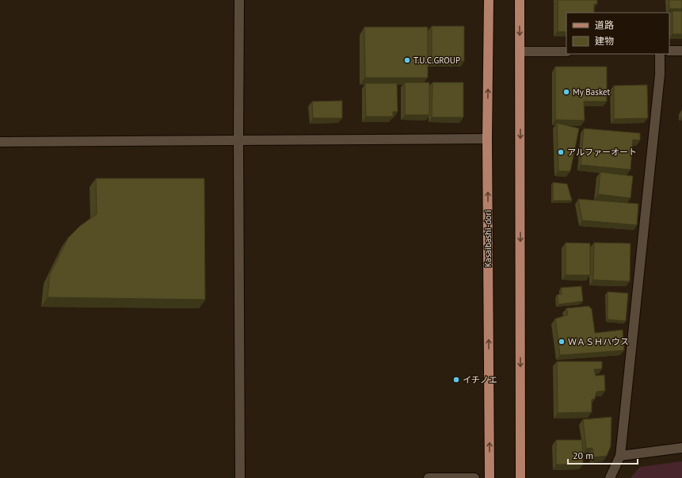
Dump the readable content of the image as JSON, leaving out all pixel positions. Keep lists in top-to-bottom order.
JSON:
{
  "streets": {
    "main road": ["Kasaibashi-dori"]
  },
  "places": [
    "T.U.C.GROUP",
    "My Basket",
    "アルファーオート",
    "ＷＡＳＨハウス",
    "イチノエ"
  ],
  "legend": ["道路", "建物"],
  "scale_bar": "20 m"
}
